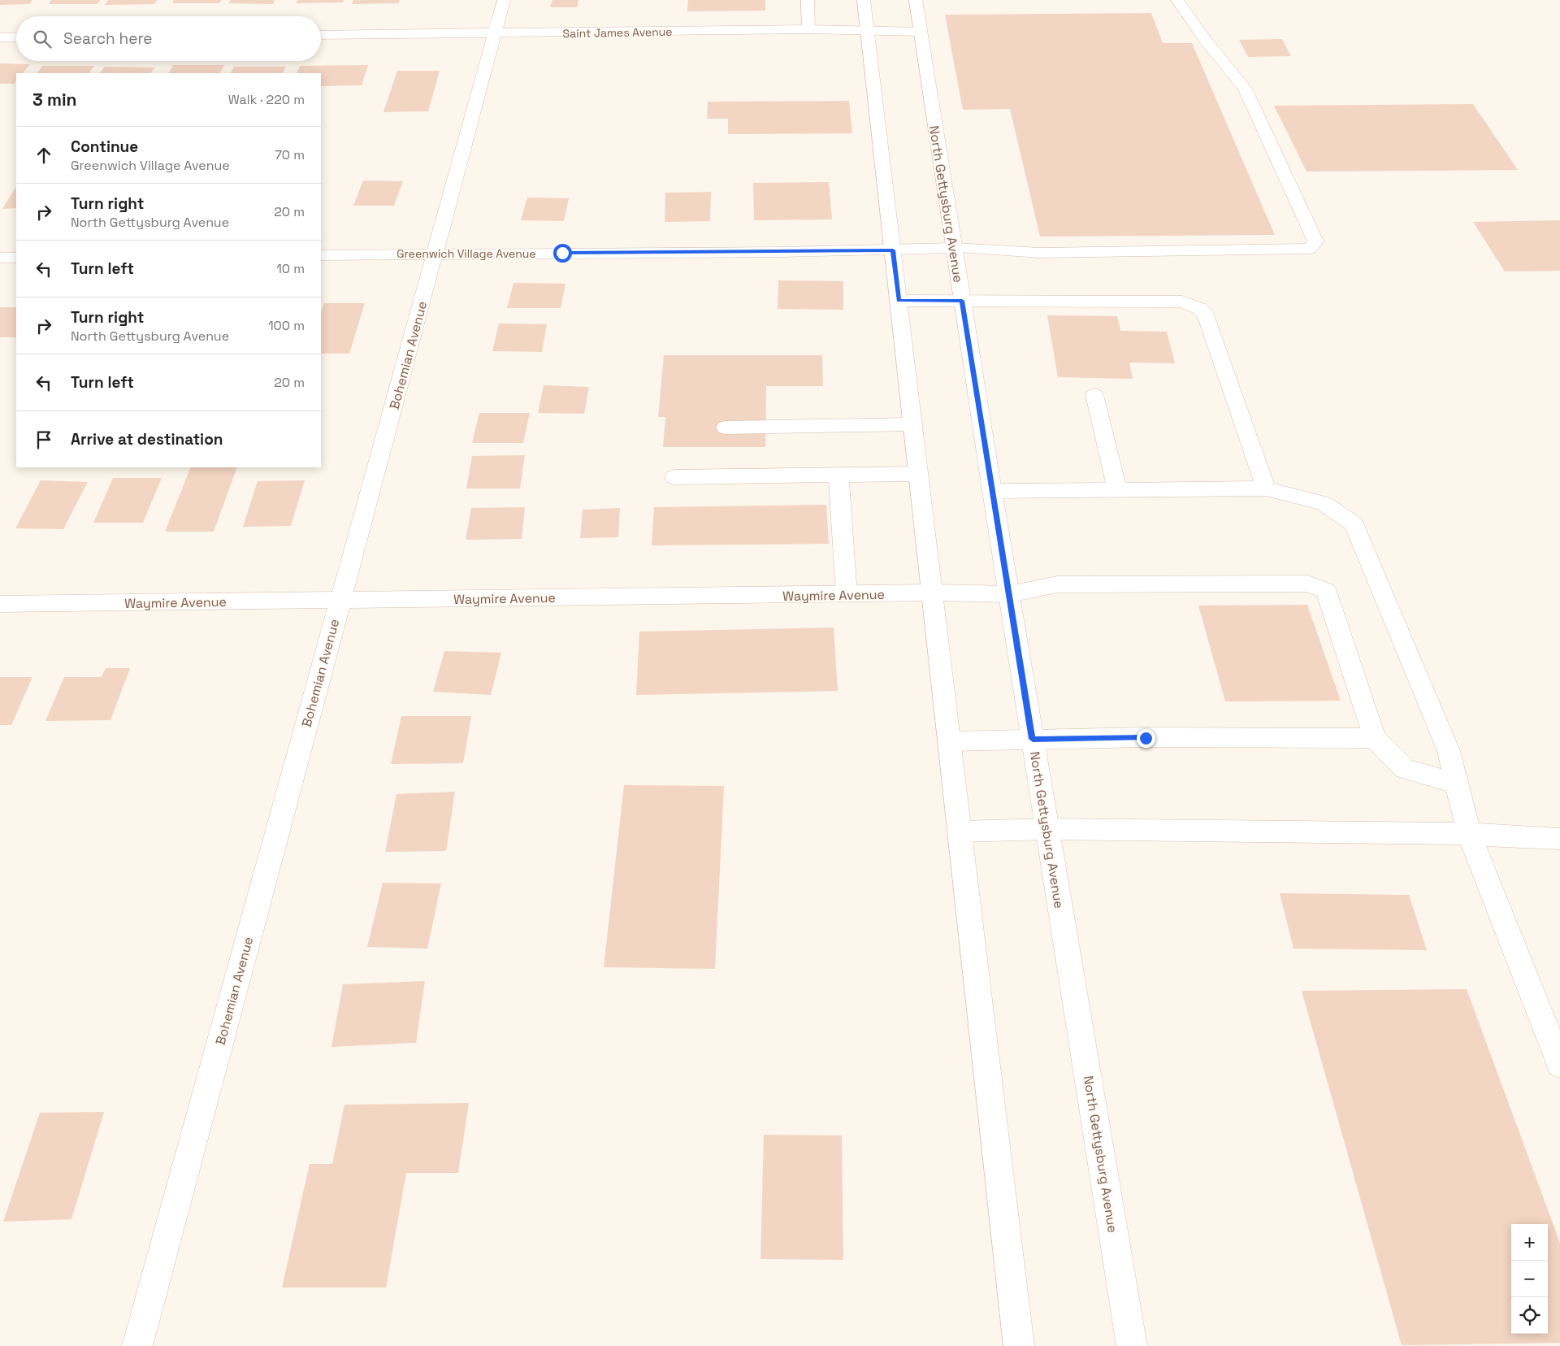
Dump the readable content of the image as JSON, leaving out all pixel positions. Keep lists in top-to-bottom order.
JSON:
{
  "streets": {
    "street": [
      "Saint James Avenue",
      "North Gettysburg Avenue",
      "Greenwich Village Avenue",
      "Bohemian Avenue",
      "Waymire Avenue"
    ]
  },
  "crossings": [
    ["Saint James Avenue", "North Gettysburg Avenue"],
    ["Saint James Avenue", "Bohemian Avenue"],
    ["North Gettysburg Avenue", "Greenwich Village Avenue"],
    ["North Gettysburg Avenue", "Waymire Avenue"],
    ["Greenwich Village Avenue", "Bohemian Avenue"],
    ["Bohemian Avenue", "Waymire Avenue"]
  ],
  "page": {
    "search": "Search here",
    "heading": ["3 min", "Walk · 220 m"],
    "list": [
      ["Continue", "Greenwich Village Avenue", "70 m"],
      ["Turn right", "North Gettysburg Avenue", "20 m"],
      ["Turn left", "10 m"],
      ["Turn right", "North Gettysburg Avenue", "100 m"],
      ["Turn left", "20 m"],
      "Arrive at destination"
    ],
    "map_buttons": ["+", "−"]
  }
}
